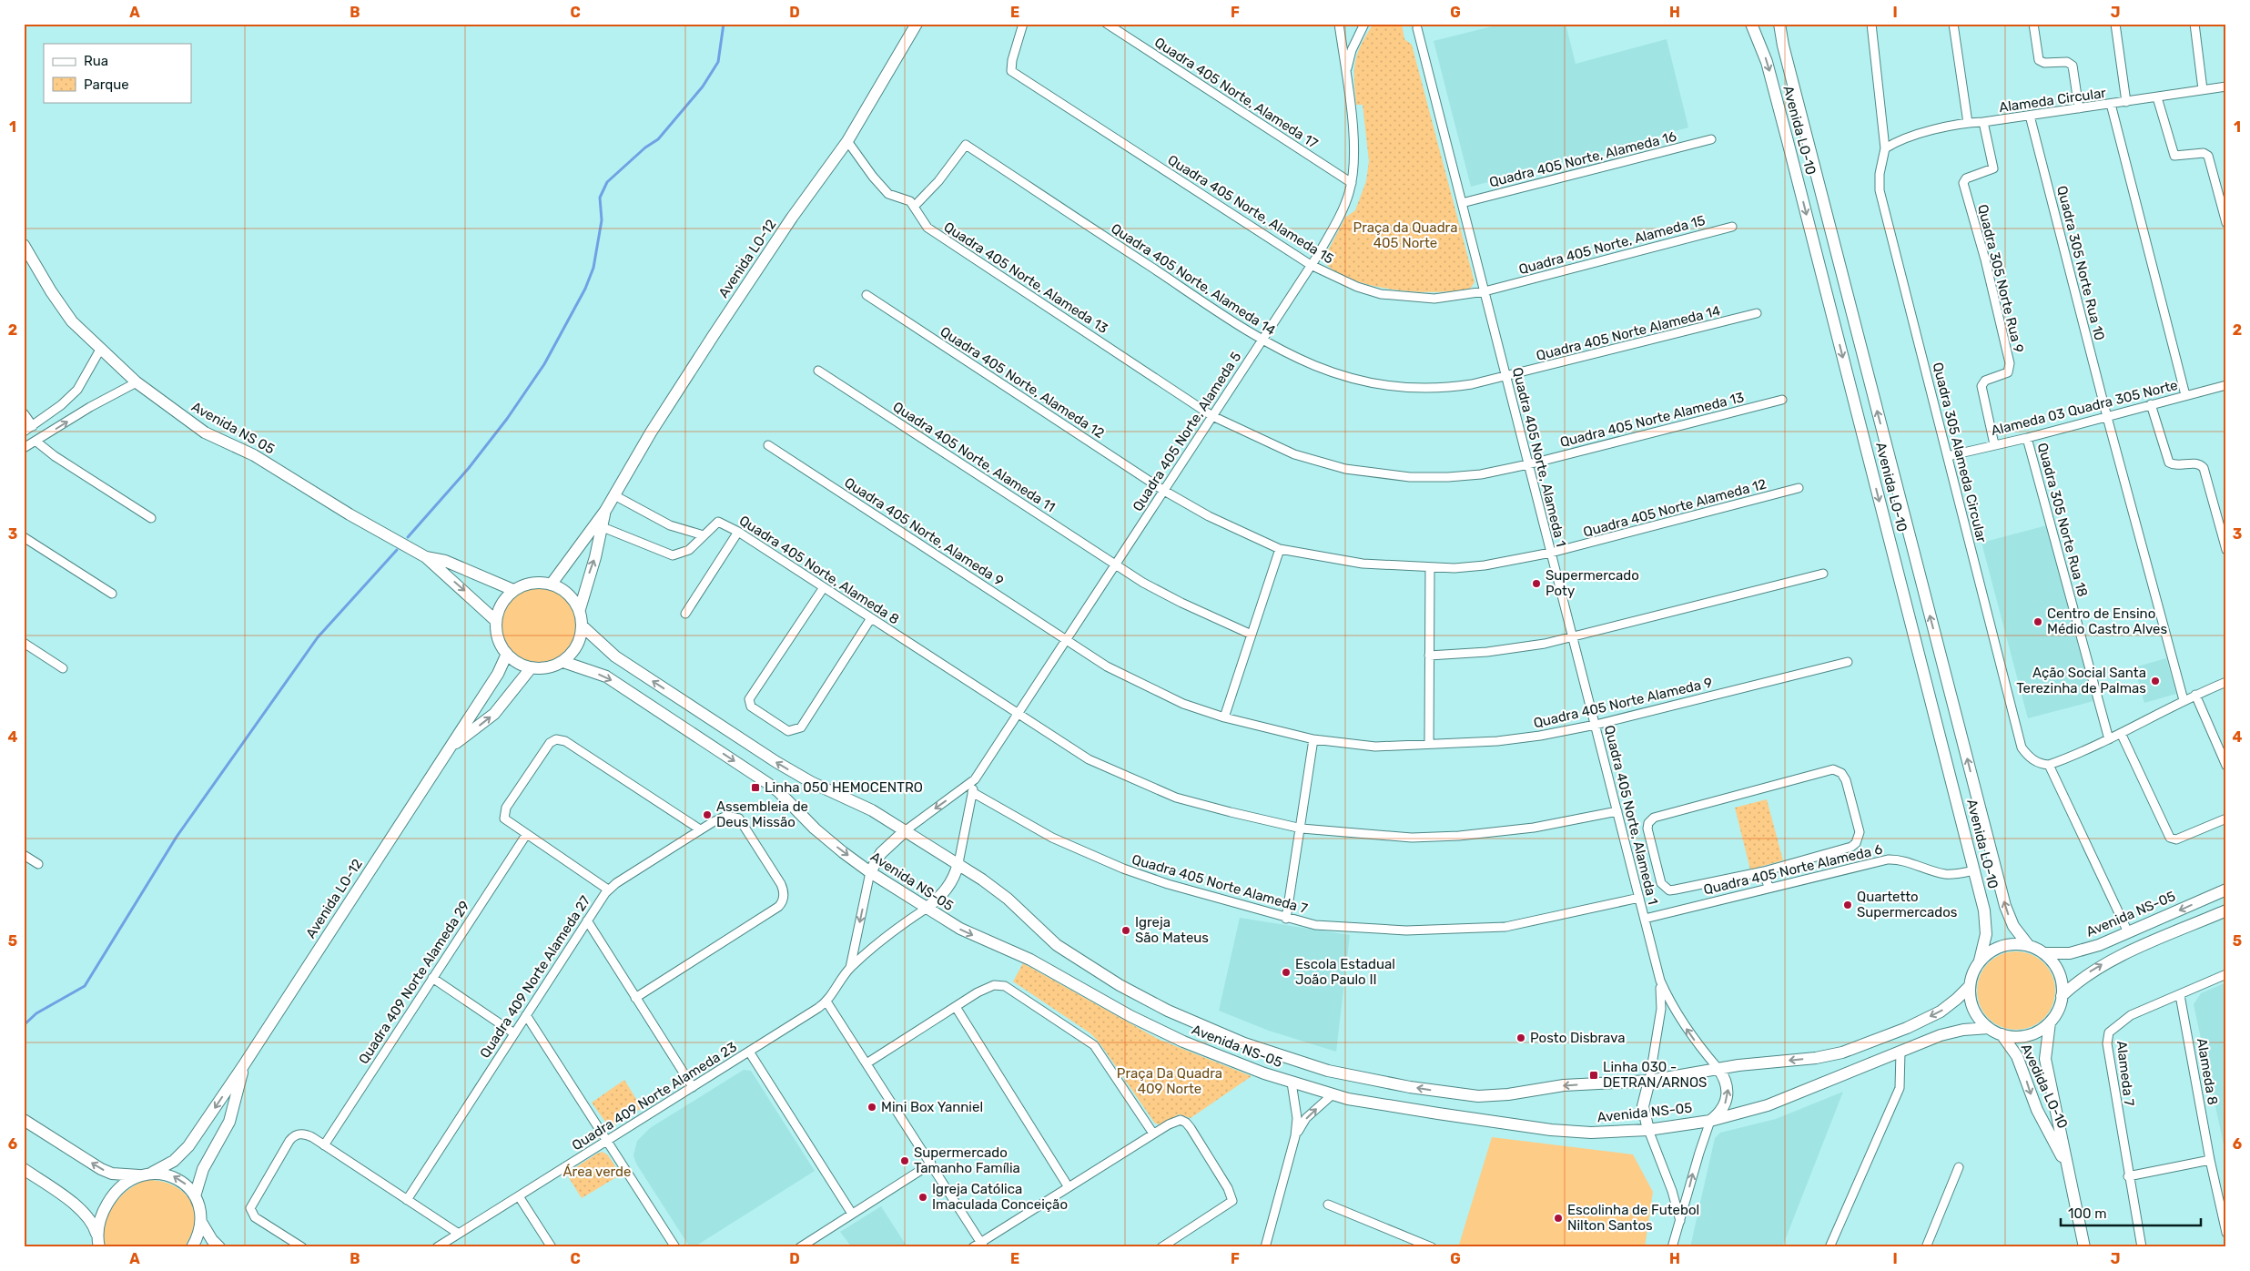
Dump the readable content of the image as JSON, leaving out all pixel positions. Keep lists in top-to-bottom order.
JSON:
{
  "streets": {
    "street": [
      "Quadra 405 Norte, Alameda 17",
      "Alameda Circular",
      "Avenida LO-10",
      "Quadra 405 Norte, Alameda 16",
      "Quadra 405 Norte, Alameda 15",
      "Avenida LO-12",
      "Quadra 305 Norte Rua 10",
      "Quadra 405 Norte, Alameda 13",
      "Quadra 305 Norte Rua 9",
      "Quadra 405 Norte, Alameda 14",
      "Quadra 405 Norte Alameda 14",
      "Quadra 405 Norte, Alameda 12",
      "Alameda 03 Quadra 305 Norte",
      "Quadra 405 Norte Alameda 13",
      "Avenida NS 05",
      "Quadra 405 Norte, Alameda 5",
      "Quadra 305 Alameda Circular",
      "Quadra 405 Norte, Alameda 11",
      "Quadra 405 Norte, Alameda 1",
      "Quadra 405 Norte Alameda 12",
      "Quadra 305 Norte Rua 18",
      "Quadra 405 Norte, Alameda 9",
      "Quadra 405 Norte, Alameda 8",
      "Quadra 405 Norte Alameda 9",
      "Quadra 405 Norte Alameda 6",
      "Avenida NS-05",
      "Quadra 405 Norte Alameda 7",
      "Quadra 409 Norte Alameda 27",
      "Quadra 409 Norte Alameda 29",
      "Alameda 8",
      "Alameda 7",
      "Avedida LO-10",
      "Quadra 409 Norte Alameda 23"
    ]
  },
  "crossings": [
    ["Quadra 405 Norte, Alameda 17", "Quadra 405 Norte, Alameda 5"],
    ["Alameda Circular", "Quadra 305 Norte Rua 10"],
    ["Alameda Circular", "Quadra 305 Norte Rua 9"],
    ["Alameda Circular", "Quadra 305 Alameda Circular"],
    ["Avenida LO-10", "Quadra 405 Norte Alameda 6"],
    ["Avenida LO-10", "Avenida NS-05"],
    ["Avenida LO-10", "Avedida LO-10"],
    ["Quadra 405 Norte, Alameda 16", "Quadra 405 Norte, Alameda 1"],
    ["Quadra 405 Norte, Alameda 15", "Quadra 405 Norte, Alameda 5"],
    ["Quadra 405 Norte, Alameda 15", "Quadra 405 Norte, Alameda 1"],
    ["Avenida LO-12", "Quadra 405 Norte, Alameda 13"],
    ["Avenida LO-12", "Avenida NS 05"],
    ["Avenida LO-12", "Quadra 405 Norte, Alameda 8"],
    ["Avenida LO-12", "Avenida NS-05"],
    ["Quadra 305 Norte Rua 10", "Alameda 03 Quadra 305 Norte"],
    ["Quadra 405 Norte, Alameda 13", "Quadra 405 Norte, Alameda 14"],
    ["Quadra 405 Norte, Alameda 13", "Quadra 405 Norte Alameda 13"],
    ["Quadra 405 Norte, Alameda 13", "Quadra 405 Norte, Alameda 5"],
    ["Quadra 305 Norte Rua 9", "Alameda 03 Quadra 305 Norte"],
    ["Quadra 405 Norte, Alameda 14", "Quadra 405 Norte Alameda 14"],
    ["Quadra 405 Norte, Alameda 14", "Quadra 405 Norte, Alameda 5"],
    ["Quadra 405 Norte, Alameda 14", "Quadra 405 Norte, Alameda 1"],
    ["Quadra 405 Norte Alameda 14", "Quadra 405 Norte, Alameda 1"],
    ["Quadra 405 Norte, Alameda 12", "Quadra 405 Norte, Alameda 5"],
    ["Quadra 405 Norte, Alameda 12", "Quadra 405 Norte Alameda 12"],
    ["Alameda 03 Quadra 305 Norte", "Quadra 305 Alameda Circular"],
    ["Alameda 03 Quadra 305 Norte", "Quadra 305 Norte Rua 18"],
    ["Quadra 405 Norte Alameda 13", "Quadra 405 Norte, Alameda 5"],
    ["Quadra 405 Norte Alameda 13", "Quadra 405 Norte, Alameda 1"],
    ["Avenida NS 05", "Avenida NS-05"],
    ["Quadra 405 Norte, Alameda 5", "Quadra 405 Norte, Alameda 11"],
    ["Quadra 405 Norte, Alameda 5", "Quadra 405 Norte Alameda 12"],
    ["Quadra 405 Norte, Alameda 5", "Quadra 405 Norte, Alameda 9"],
    ["Quadra 405 Norte, Alameda 5", "Quadra 405 Norte, Alameda 8"],
    ["Quadra 405 Norte, Alameda 5", "Quadra 405 Norte Alameda 9"],
    ["Quadra 405 Norte, Alameda 1", "Quadra 405 Norte Alameda 12"],
    ["Quadra 405 Norte, Alameda 1", "Quadra 405 Norte, Alameda 8"],
    ["Quadra 405 Norte, Alameda 1", "Quadra 405 Norte Alameda 9"],
    ["Quadra 405 Norte, Alameda 1", "Quadra 405 Norte Alameda 6"],
    ["Quadra 405 Norte, Alameda 1", "Quadra 405 Norte Alameda 7"],
    ["Quadra 405 Norte, Alameda 9", "Quadra 405 Norte Alameda 9"],
    ["Avenida NS-05", "Avedida LO-10"],
    ["Avenida NS-05", "Quadra 409 Norte Alameda 23"],
    ["Alameda 8", "Alameda 7"]
  ],
  "parks": ["Praça da Quadra 405 Norte", "Praça Da Quadra 409 Norte", "Área verde"],
  "places": {
    "other": [
      "Supermercado Poty",
      "Centro de Ensino Médio Castro Alves",
      "Ação Social Santa Terezinha de Palmas",
      "Assembleia de Deus Missão",
      "Quartetto Supermercados",
      "Igreja São Mateus",
      "Escola Estadual João Paulo II",
      "Posto Disbrava",
      "Mini Box Yanniel",
      "Supermercado Tamanho Família",
      "Igreja Católica Imaculada Conceição",
      "Escolinha de Futebol Nilton Santos"
    ],
    "transit": ["Linha 050 HEMOCENTRO", "Linha 030 - DETRAN/ARNOS"]
  },
  "legend": ["Rua", "Parque"],
  "scale_bar": "100 m",
  "grid": {
    "columns": [
      "A",
      "B",
      "C",
      "D",
      "E",
      "F",
      "G",
      "H",
      "I",
      "J"
    ],
    "rows": [
      "1",
      "2",
      "3",
      "4",
      "5",
      "6"
    ]
  }
}
